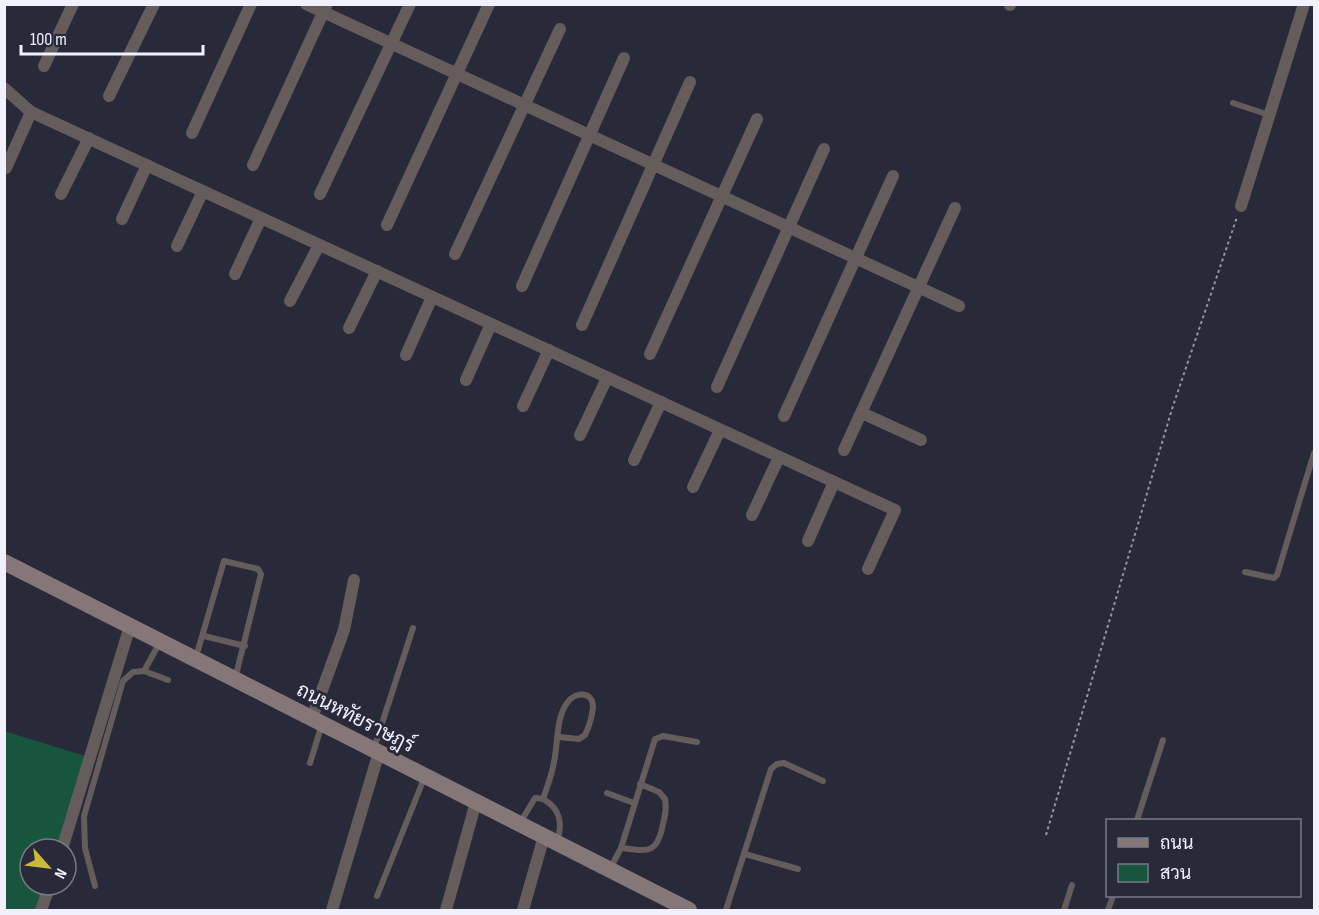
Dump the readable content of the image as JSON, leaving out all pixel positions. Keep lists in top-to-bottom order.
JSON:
{
  "streets": {
    "main road": ["ถนนหทัยราษฎร์"]
  },
  "legend": ["ถนน", "สวน"],
  "scale_bar": "100 m",
  "north": "bottom right"
}
